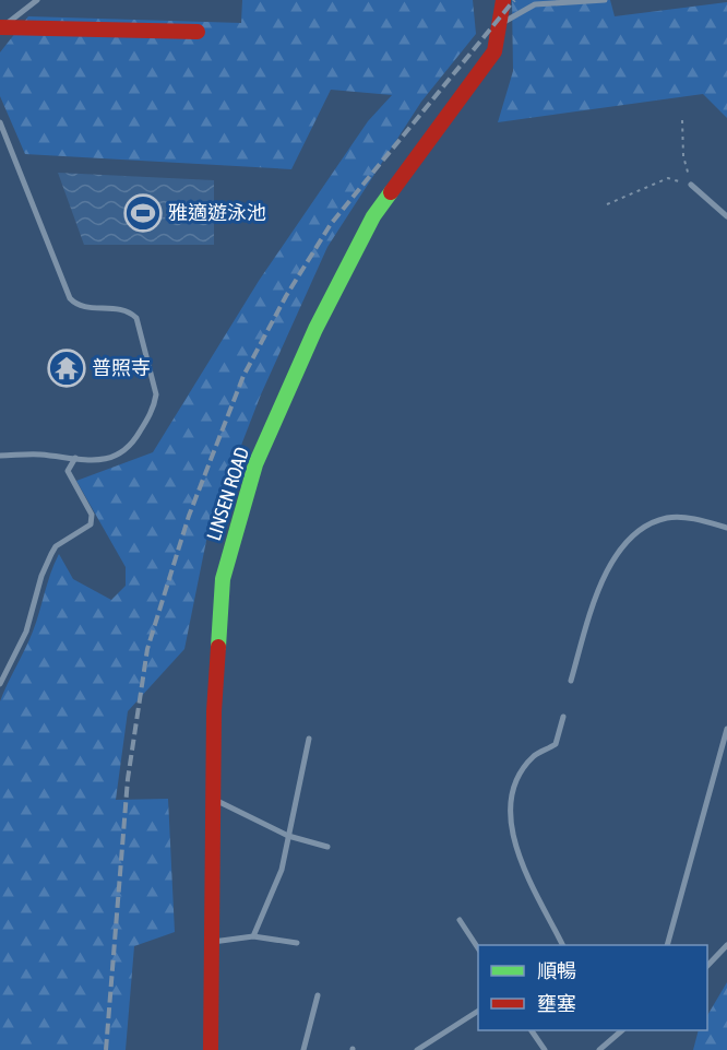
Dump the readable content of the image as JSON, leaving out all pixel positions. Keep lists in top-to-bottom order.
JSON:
{
  "streets": {
    "main road": ["LINSEN ROAD"]
  },
  "places": {
    "sports": ["雅適遊泳池"],
    "temple": ["普照寺"]
  },
  "legend": ["順暢", "壅塞"]
}
